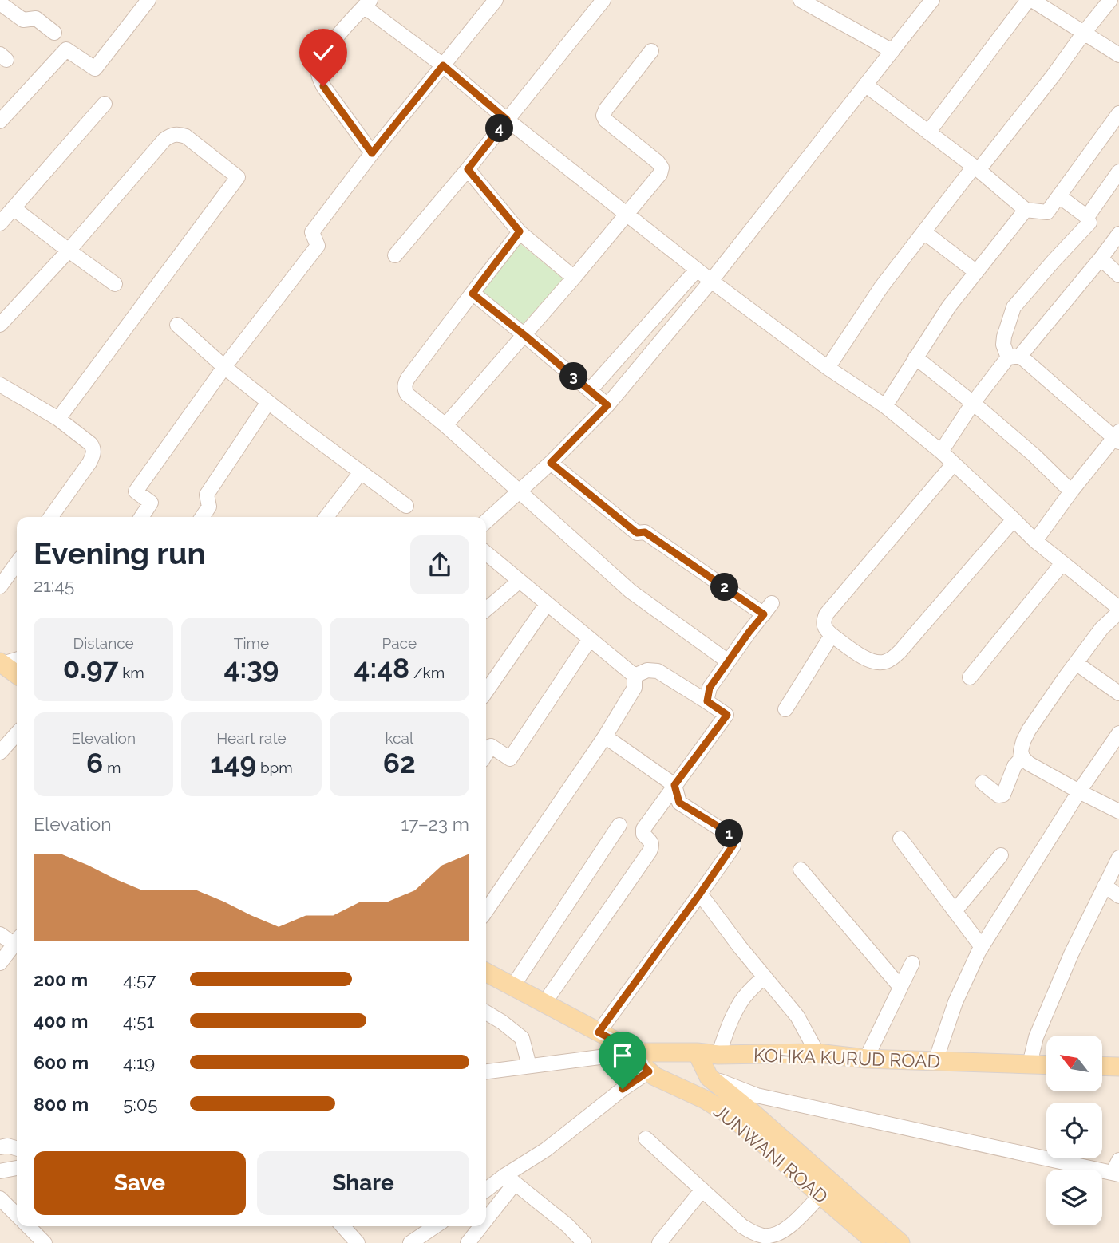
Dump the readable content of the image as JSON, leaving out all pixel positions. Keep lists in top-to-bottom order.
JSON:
{
  "streets": {
    "main road": ["KOHKA KURUD ROAD", "JUNWANI ROAD"]
  },
  "crossings": [
    ["KOHKA KURUD ROAD", "JUNWANI ROAD"]
  ],
  "north": "top left",
  "page": {
    "pins": [
      "4",
      "3",
      "2",
      "1"
    ],
    "heading": ["Evening run", "21:45"],
    "stats": [
      ["Distance", "0.97 km"],
      ["Time", "4:39"],
      ["Pace", "4:48 /km"],
      ["Elevation", "6 m"],
      ["Heart rate", "149 bpm"],
      ["kcal", "62"]
    ],
    "chart": ["Elevation", "17–23 m"],
    "list": [
      {
        "name": "200 m",
        "note": "4:57"
      },
      {
        "name": "400 m",
        "note": "4:51"
      },
      {
        "name": "600 m",
        "note": "4:19"
      },
      {
        "name": "800 m",
        "note": "5:05"
      }
    ],
    "buttons": ["Save", "Share"]
  }
}
